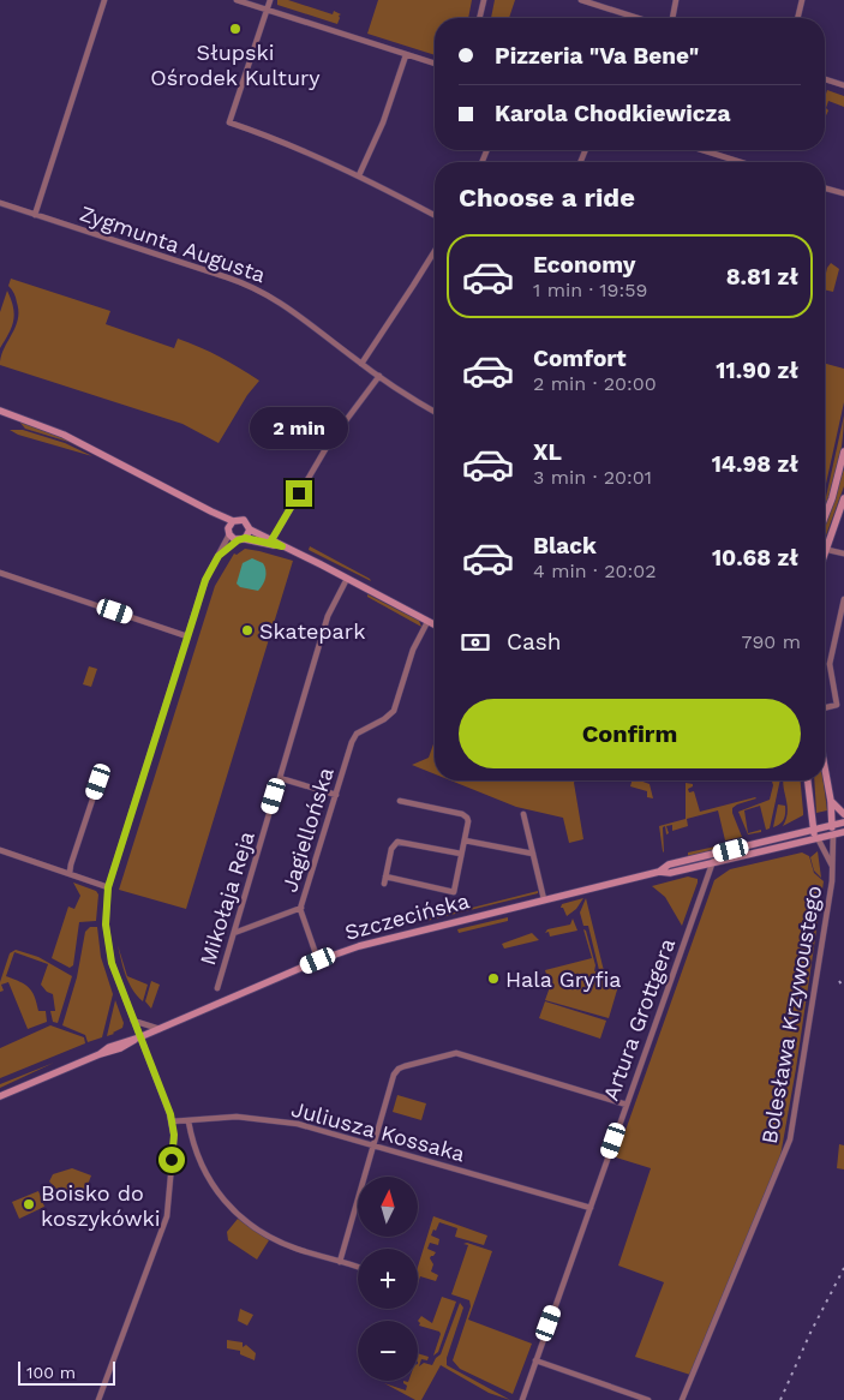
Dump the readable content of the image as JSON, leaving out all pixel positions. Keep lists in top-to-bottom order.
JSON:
{
  "streets": {
    "street": [
      "Zygmunta Augusta",
      "Jagiellońska",
      "Mikołaja Reja",
      "Szczecińska",
      "Bolesława Krzywoustego",
      "Artura Grottgera",
      "Juliusza Kossaka"
    ]
  },
  "crossings": [
    ["Jagiellońska", "Szczecińska"],
    ["Szczecińska", "Bolesława Krzywoustego"],
    ["Szczecińska", "Artura Grottgera"],
    ["Artura Grottgera", "Juliusza Kossaka"]
  ],
  "places": [
    "Słupski Ośrodek Kultury",
    "Skatepark",
    "Hala Gryfia",
    "Boisko do koszykówki"
  ],
  "scale_bar": "100 m",
  "north": "top",
  "page": {
    "banner": ["Pizzeria \"Va Bene\"", "Karola Chodkiewicza"],
    "heading": "Choose a ride",
    "list": [
      {
        "name": "Economy",
        "note": "1 min · 19:59",
        "value": "8.81 zł"
      },
      {
        "name": "Comfort",
        "note": "2 min · 20:00",
        "value": "11.90 zł"
      },
      {
        "name": "XL",
        "note": "3 min · 20:01",
        "value": "14.98 zł"
      },
      {
        "name": "Black",
        "note": "4 min · 20:02",
        "value": "10.68 zł"
      }
    ],
    "bubble": "2 min",
    "pay": ["Cash", "790 m"],
    "buttons": "Confirm",
    "map_buttons": ["+", "−"],
    "scale": "100 m"
  }
}
